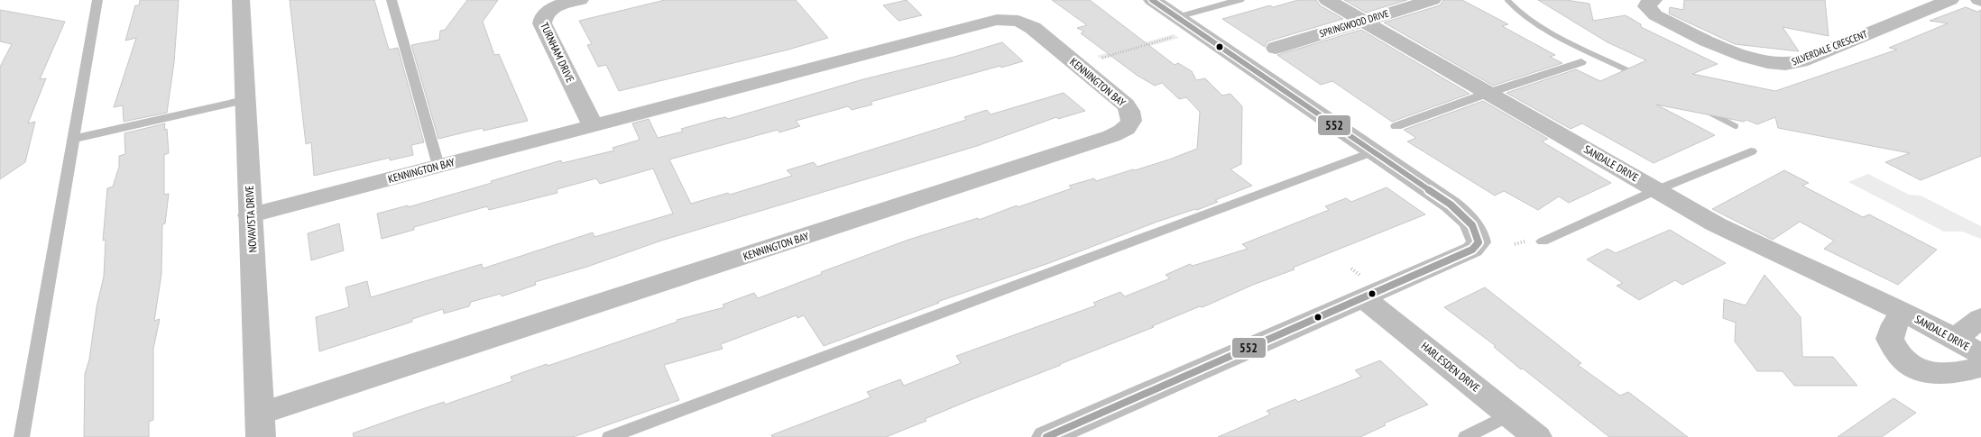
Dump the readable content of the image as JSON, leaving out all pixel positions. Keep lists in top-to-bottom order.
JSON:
{
  "streets": {
    "street": [
      "SPRINGWOOD DRIVE",
      "SILVERDALE CRESCENT",
      "TURNHAM DRIVE",
      "KENNINGTON BAY",
      "SANDALE DRIVE",
      "NOVAVISTA DRIVE",
      "HARLESDEN DRIVE"
    ]
  },
  "crossings": [
    ["SPRINGWOOD DRIVE", "SANDALE DRIVE"],
    ["TURNHAM DRIVE", "KENNINGTON BAY"],
    ["KENNINGTON BAY", "NOVAVISTA DRIVE"]
  ],
  "lines": ["transit line 552"]
}
